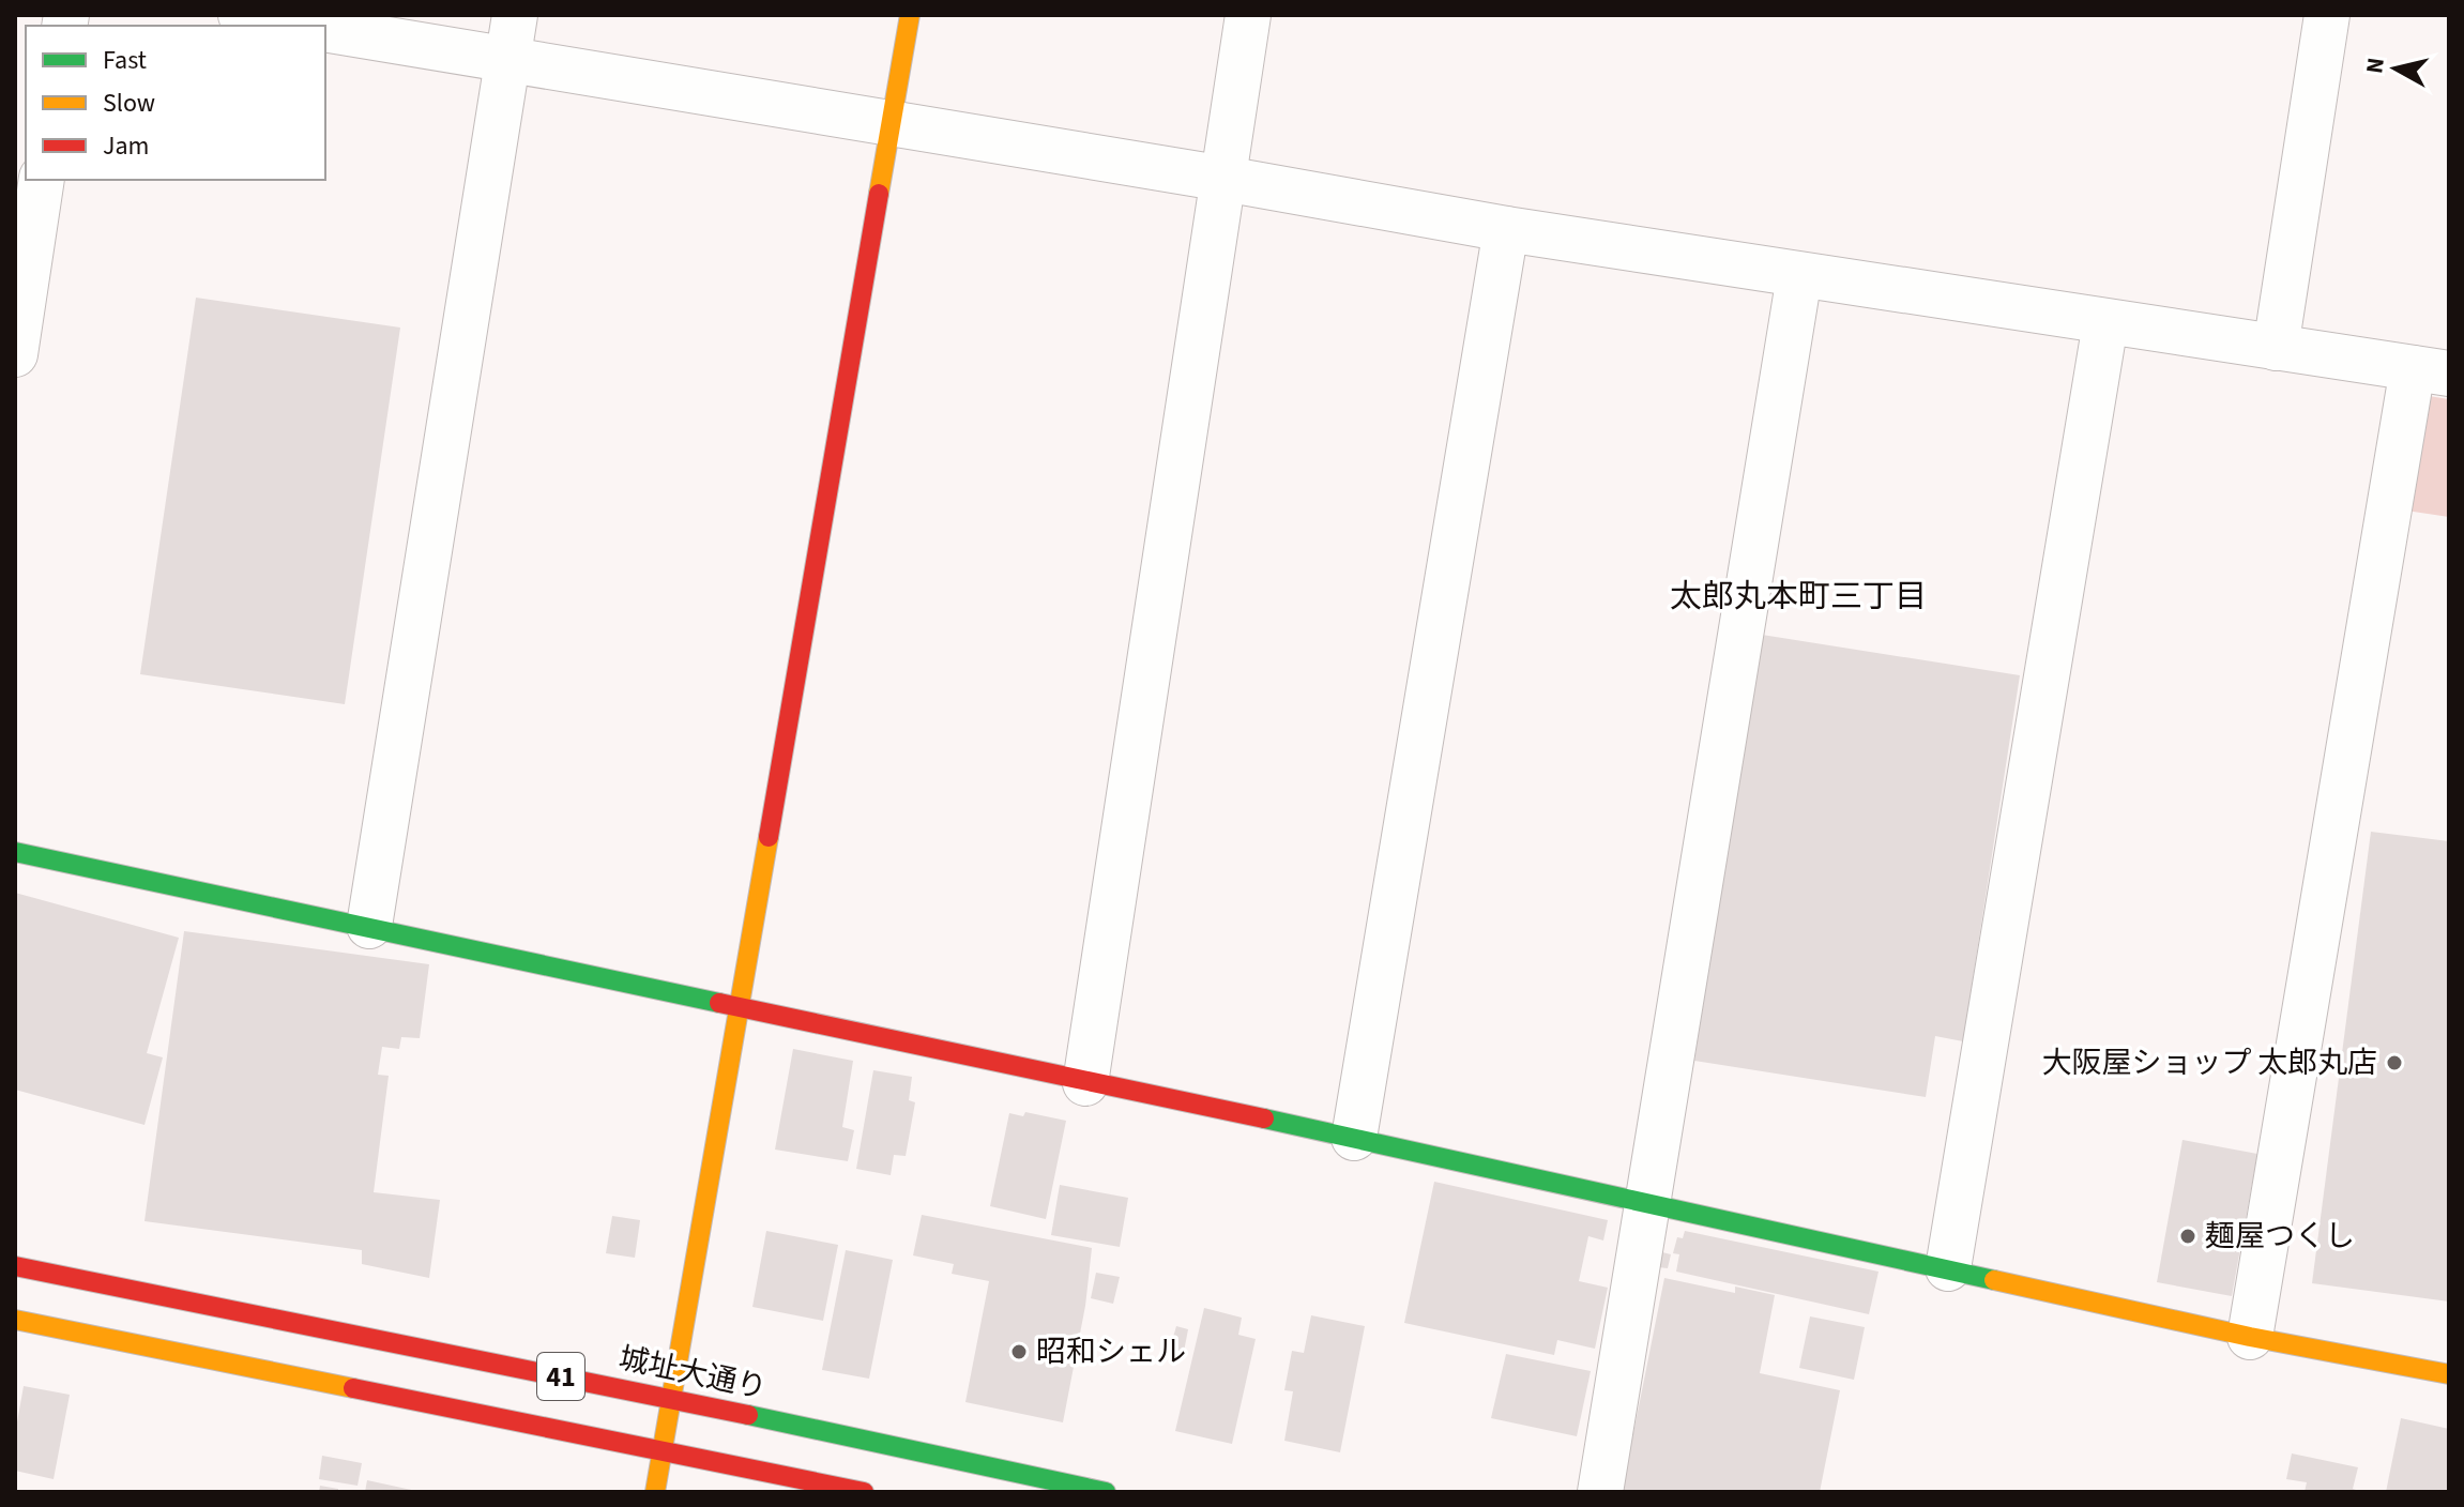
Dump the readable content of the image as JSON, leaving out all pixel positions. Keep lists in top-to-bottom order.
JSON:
{
  "streets": {
    "main road": ["城址大通り", "41"]
  },
  "districts": ["太郎丸本町三丁目"],
  "places": ["大阪屋ショップ 太郎丸店", "麺屋つくし", "昭和シェル"],
  "legend": ["Fast", "Slow", "Jam"],
  "north": "left"
}
